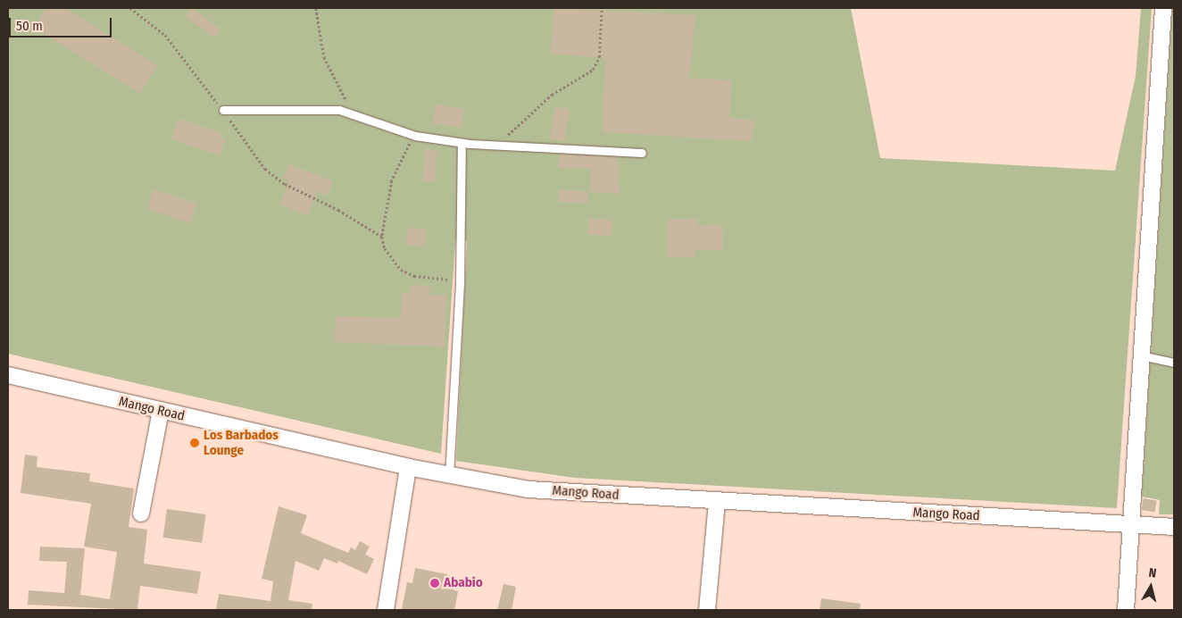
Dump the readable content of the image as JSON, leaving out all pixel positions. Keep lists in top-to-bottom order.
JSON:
{
  "streets": {
    "street": ["Mango Road"]
  },
  "places": ["Los Barbados Lounge", "Ababio"],
  "scale_bar": "50 m",
  "north": "top"
}
